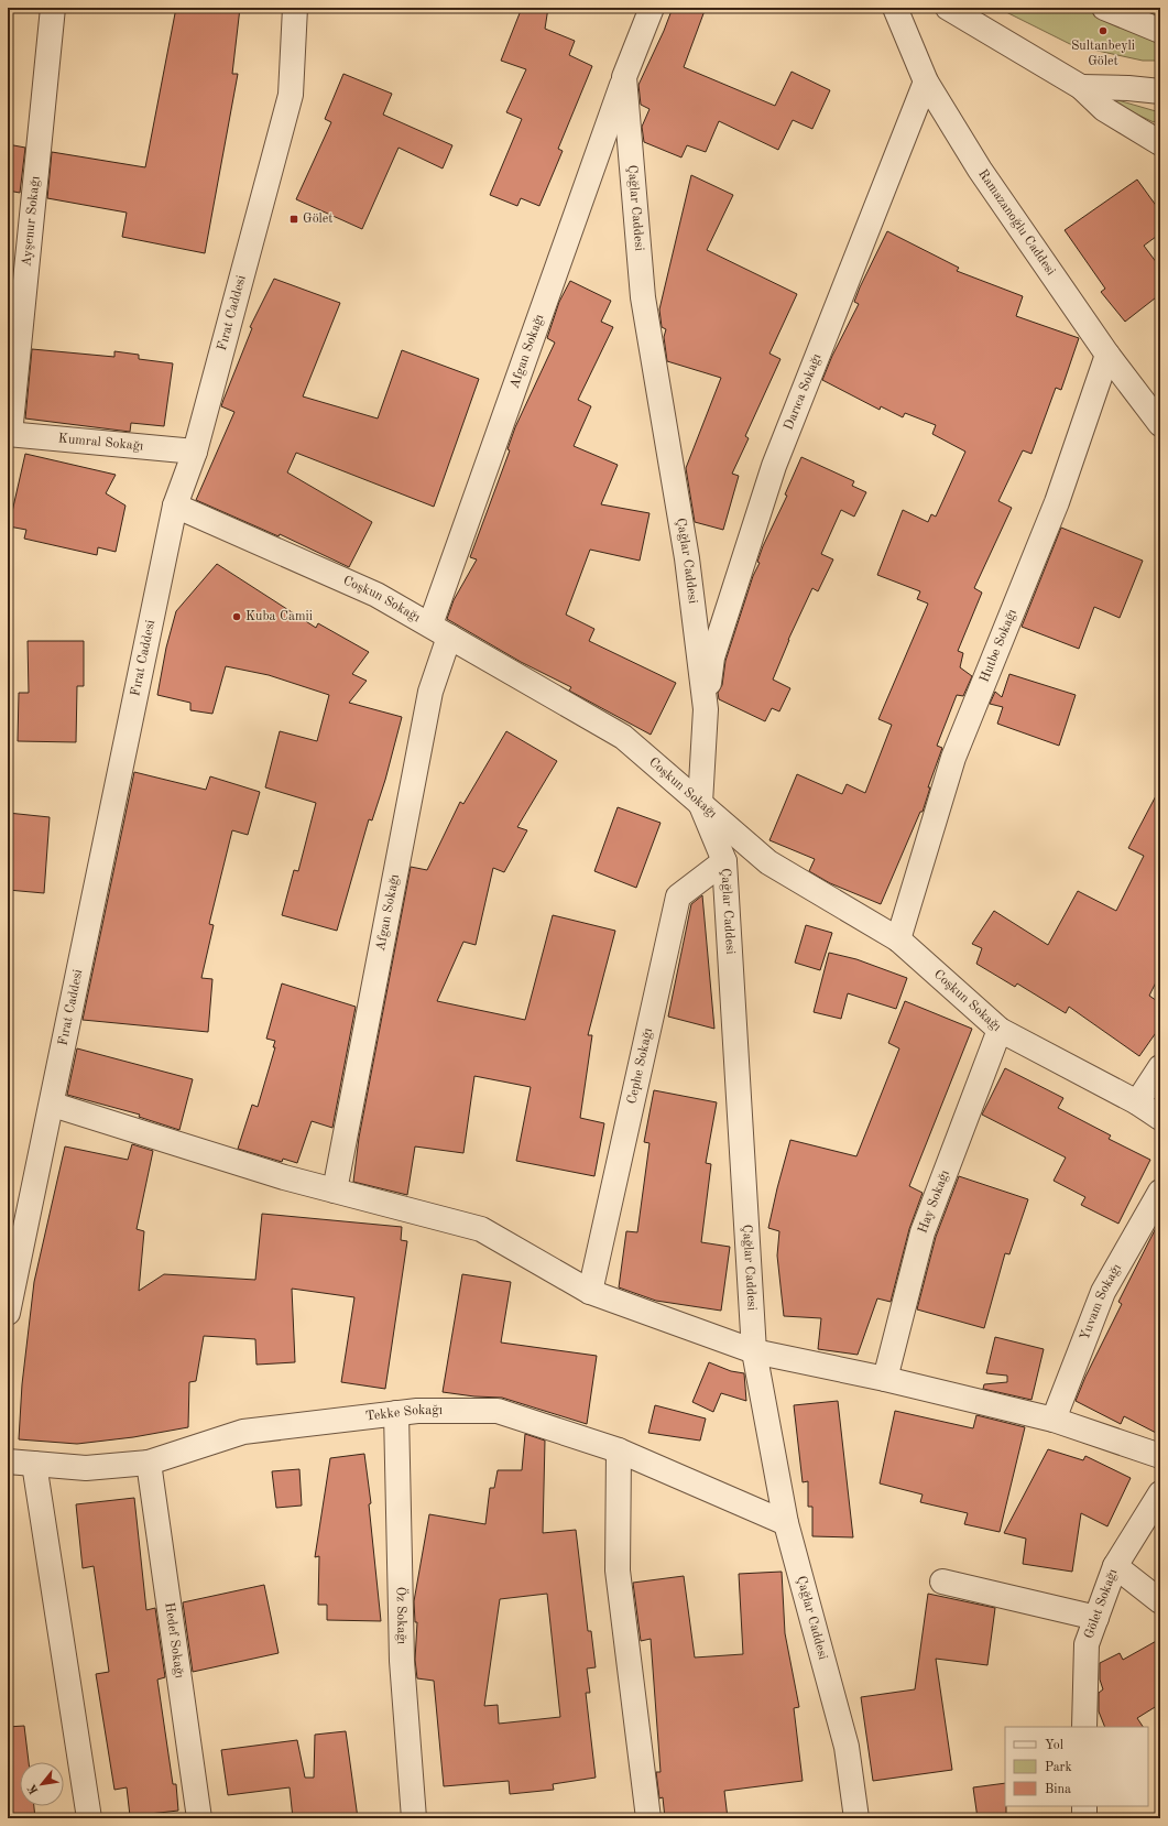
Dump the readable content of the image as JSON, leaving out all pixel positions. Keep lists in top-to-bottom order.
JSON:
{
  "streets": {
    "street": [
      "Çağlar Caddesi",
      "Ayşenur Sokağı",
      "Ramazanoğlu Caddesi",
      "Fırat Caddesi",
      "Afgan Sokağı",
      "Darıca Sokağı",
      "Kumral Sokağı",
      "Coşkun Sokağı",
      "Hutbe Sokağı",
      "Cephe Sokağı",
      "Hay Sokağı",
      "Yuvam Sokağı",
      "Tekke Sokağı",
      "Gölet Sokağı",
      "Öz Sokağı",
      "Hedef Sokağı"
    ]
  },
  "crossings": [
    ["Çağlar Caddesi", "Afgan Sokağı"],
    ["Çağlar Caddesi", "Darıca Sokağı"],
    ["Çağlar Caddesi", "Coşkun Sokağı"],
    ["Çağlar Caddesi", "Cephe Sokağı"],
    ["Çağlar Caddesi", "Tekke Sokağı"],
    ["Ayşenur Sokağı", "Kumral Sokağı"],
    ["Ramazanoğlu Caddesi", "Darıca Sokağı"],
    ["Ramazanoğlu Caddesi", "Hutbe Sokağı"],
    ["Fırat Caddesi", "Kumral Sokağı"],
    ["Fırat Caddesi", "Coşkun Sokağı"],
    ["Afgan Sokağı", "Coşkun Sokağı"],
    ["Coşkun Sokağı", "Hutbe Sokağı"],
    ["Coşkun Sokağı", "Hay Sokağı"],
    ["Tekke Sokağı", "Öz Sokağı"],
    ["Tekke Sokağı", "Hedef Sokağı"]
  ],
  "places": {
    "other": ["Sultanbeyli Gölet", "Kuba Camii"],
    "transit": ["Gölet"]
  },
  "legend": ["Yol", "Park", "Bina"],
  "north": "bottom left"
}
